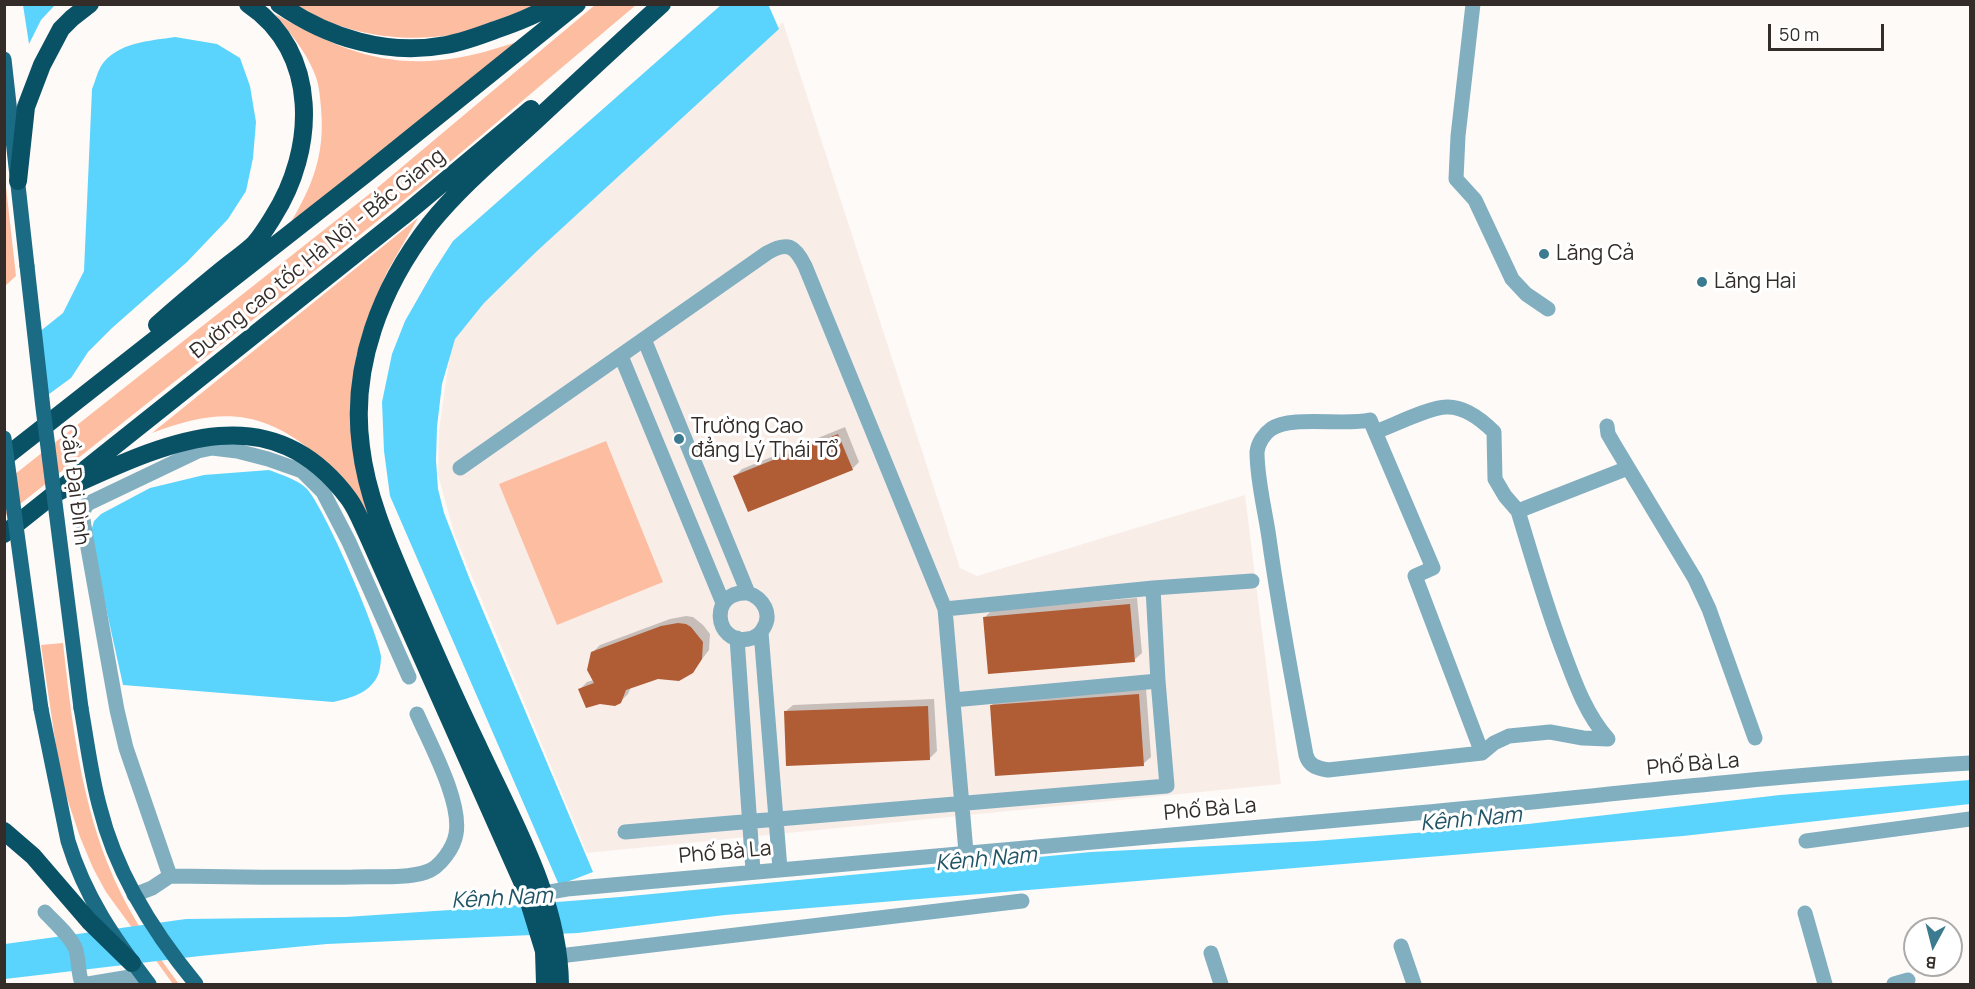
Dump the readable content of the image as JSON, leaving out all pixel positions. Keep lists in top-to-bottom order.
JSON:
{
  "streets": {
    "highway": ["Đường cao tốc Hà Nội - Bắc Giang"],
    "main road": ["Cầu Đại Đình"],
    "street": ["Phố Bà La"]
  },
  "water": ["Kênh Nam"],
  "places": ["Lăng Cả", "Lăng Hai", "Trường Cao đẳng Lý Thái Tổ"],
  "scale_bar": "50 m",
  "north": "bottom"
}
